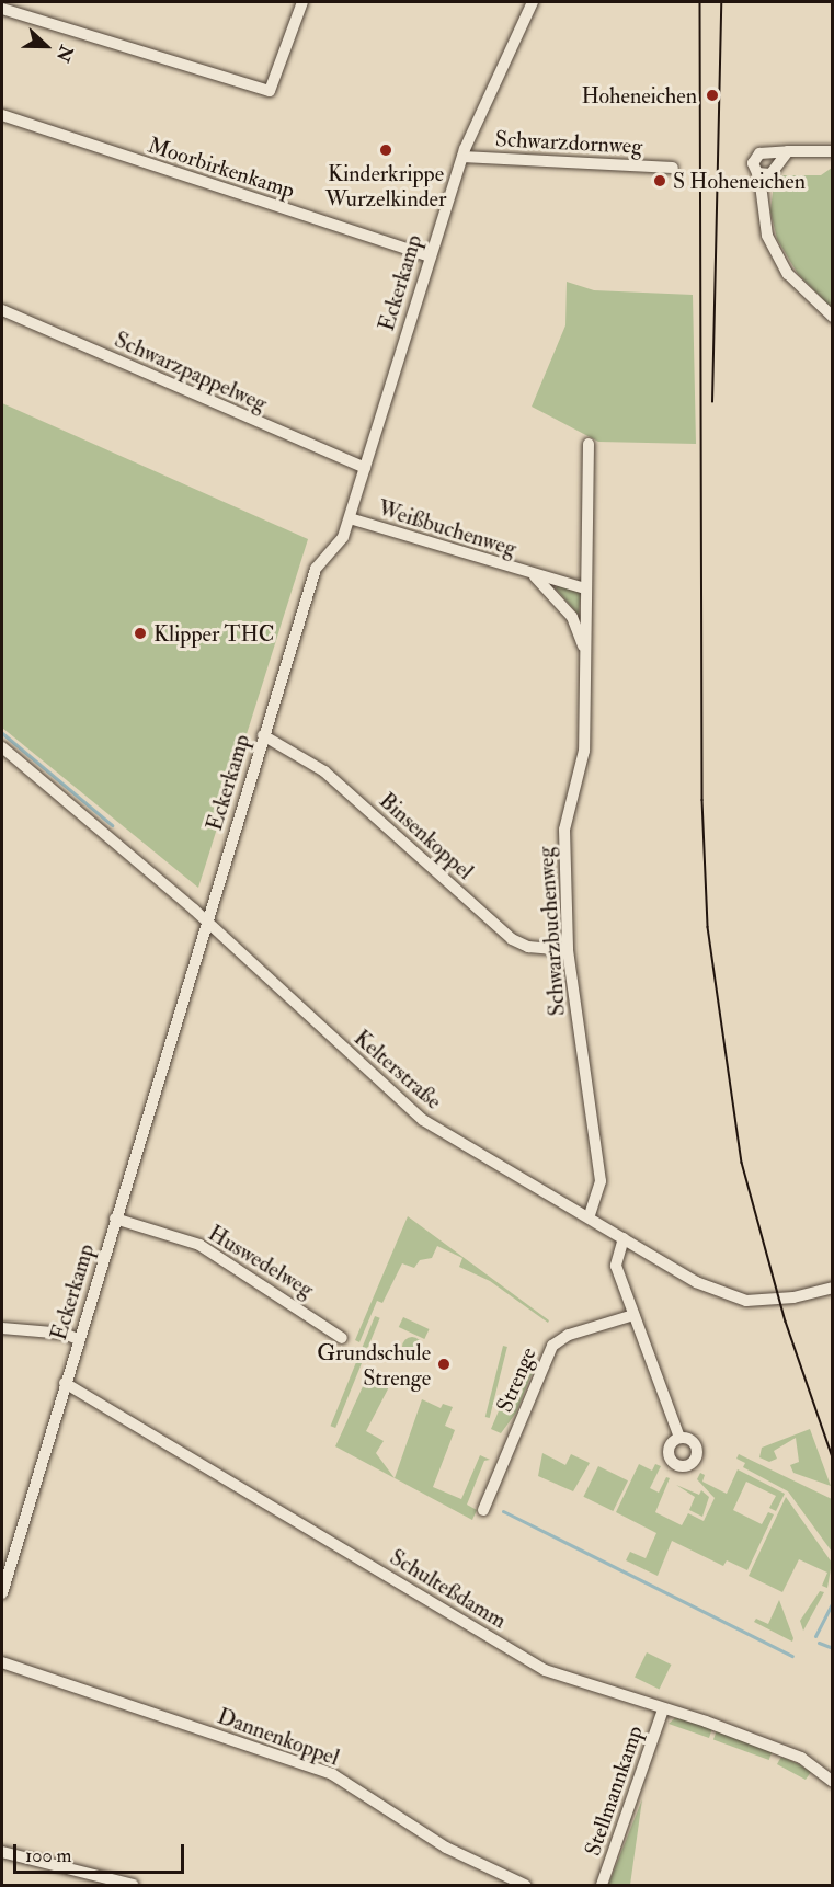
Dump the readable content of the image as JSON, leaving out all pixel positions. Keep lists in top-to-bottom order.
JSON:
{
  "streets": {
    "street": [
      "Schwarzdornweg",
      "Moorbirkenkamp",
      "Eckerkamp",
      "Schwarzpappelweg",
      "Weißbuchenweg",
      "Binsenkoppel",
      "Schwarzbuchenweg",
      "Kelterstraße",
      "Huswedelweg",
      "Strenge",
      "Schulteßdamm",
      "Dannenkoppel",
      "Stellmannkamp"
    ]
  },
  "crossings": [
    ["Schwarzdornweg", "Eckerkamp"],
    ["Moorbirkenkamp", "Eckerkamp"],
    ["Eckerkamp", "Schwarzpappelweg"],
    ["Eckerkamp", "Weißbuchenweg"],
    ["Eckerkamp", "Binsenkoppel"],
    ["Eckerkamp", "Kelterstraße"],
    ["Eckerkamp", "Huswedelweg"],
    ["Eckerkamp", "Schulteßdamm"],
    ["Weißbuchenweg", "Schwarzbuchenweg"],
    ["Binsenkoppel", "Schwarzbuchenweg"],
    ["Schwarzbuchenweg", "Kelterstraße"],
    ["Schulteßdamm", "Stellmannkamp"]
  ],
  "places": [
    "Hoheneichen",
    "Kinderkrippe Wurzelkinder",
    "S Hoheneichen",
    "Klipper THC",
    "Grundschule Strenge"
  ],
  "scale_bar": "100 m",
  "north": "right"
}
